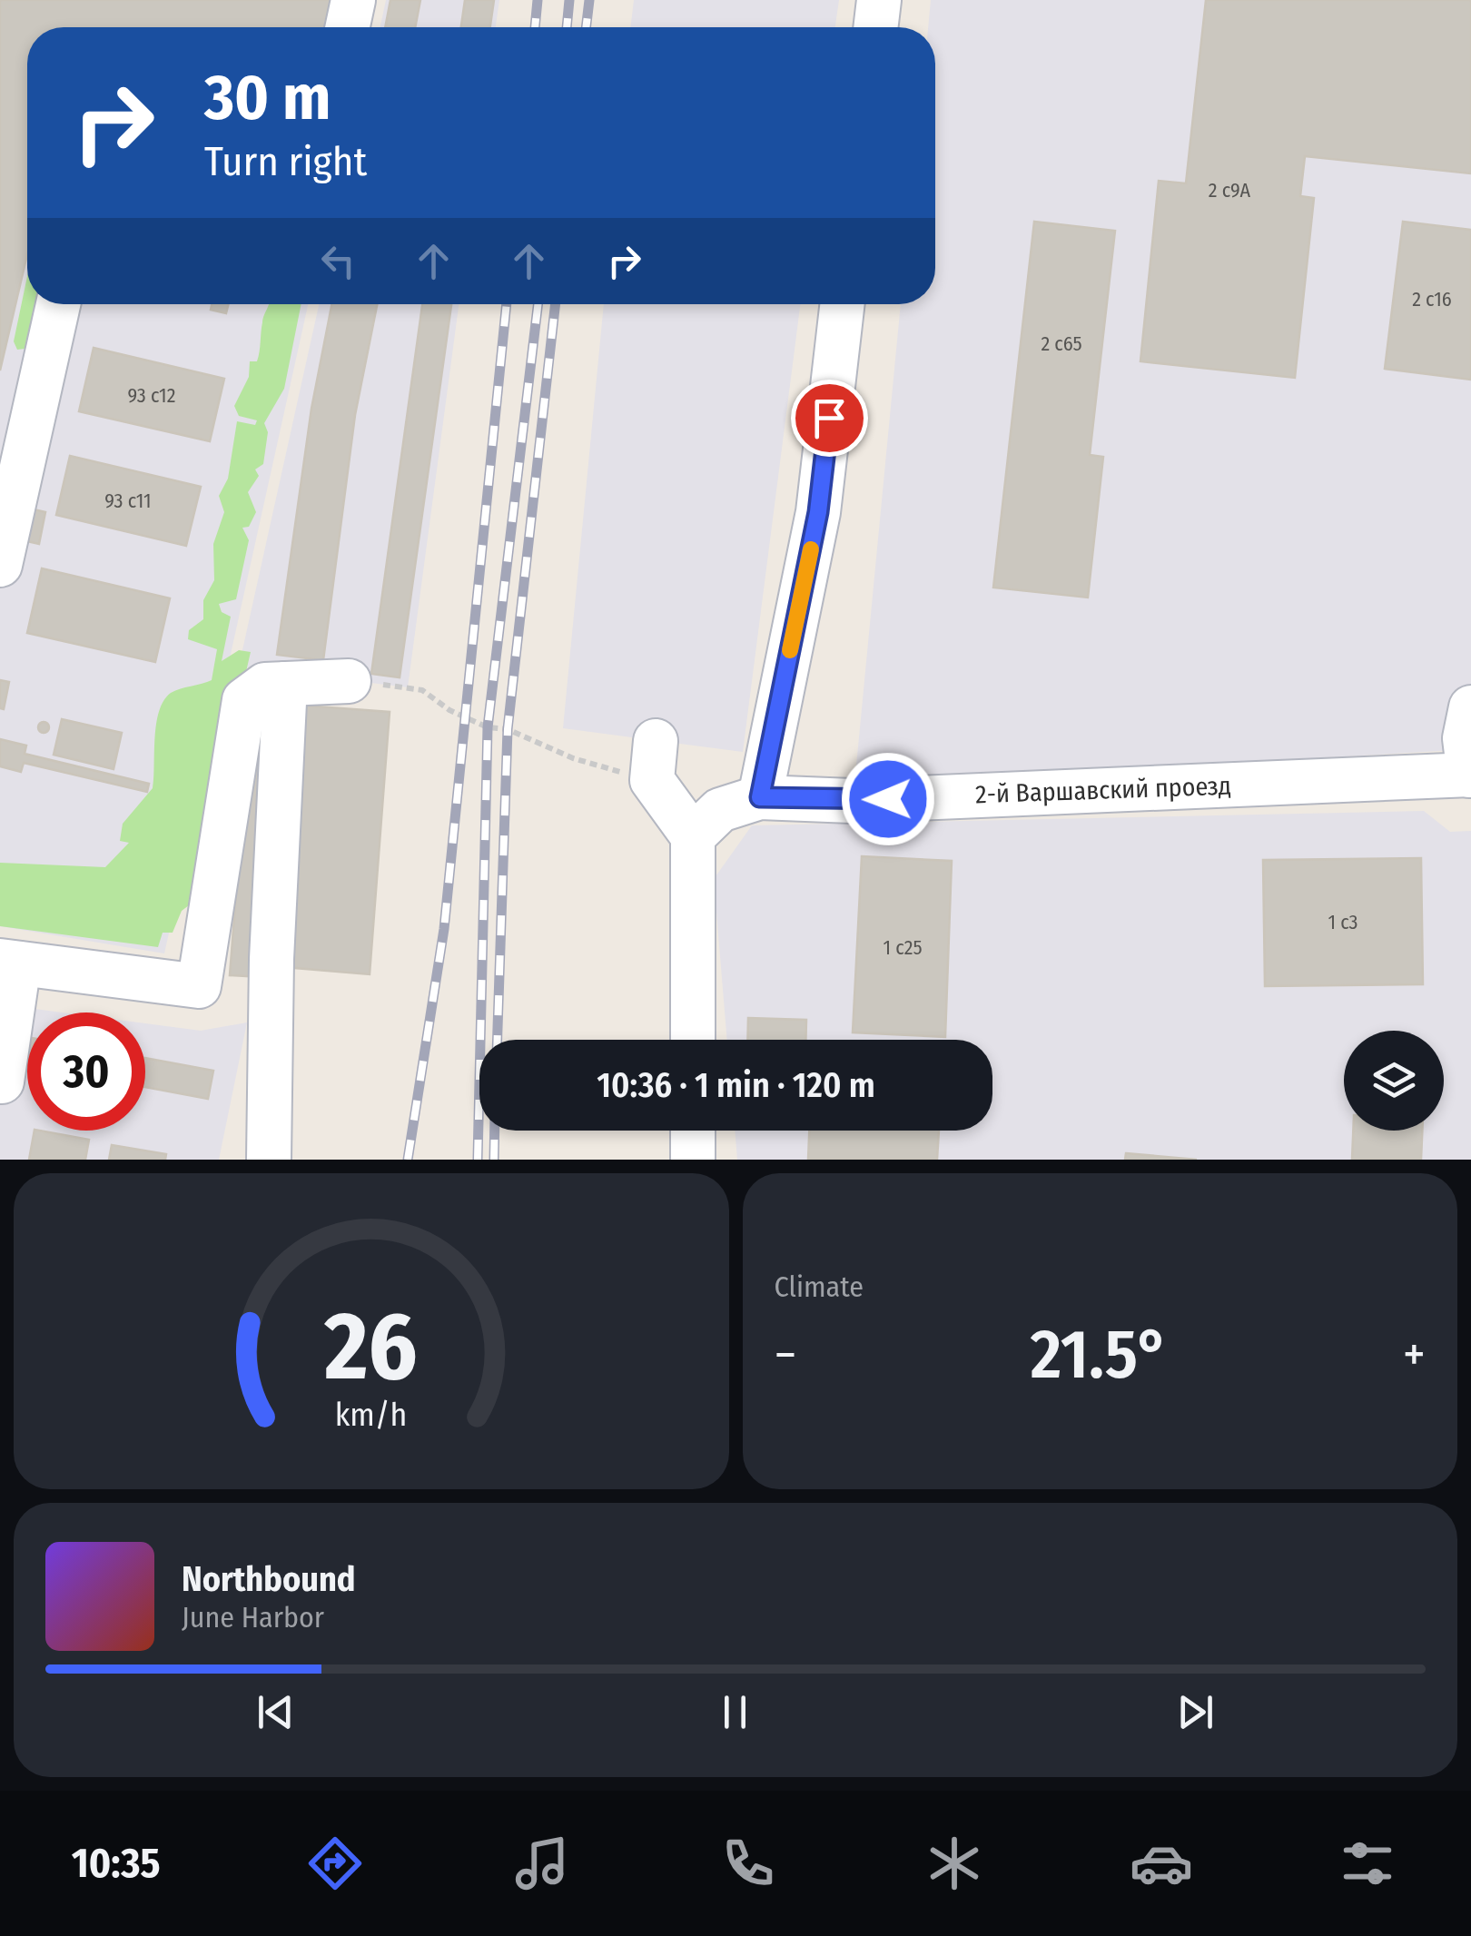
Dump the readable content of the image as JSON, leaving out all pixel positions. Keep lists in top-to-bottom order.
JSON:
{
  "streets": {
    "street": ["2-й Варшавский проезд"]
  },
  "house_numbers": [
    "2 с9А",
    "2 с16",
    "2 с65",
    "93 с12",
    "93 c11",
    "1 с3",
    "1 с25"
  ],
  "page": {
    "turn": ["30 m", "Turn right"],
    "limit": "30",
    "trip": "10:36 · 1 min · 120 m",
    "tile": "Climate",
    "heat": ["−", "21.5°", "+"],
    "song": ["Northbound", "June Harbor"],
    "tabs": "10:35",
    "gauge": ["26", "km/h"]
  }
}
